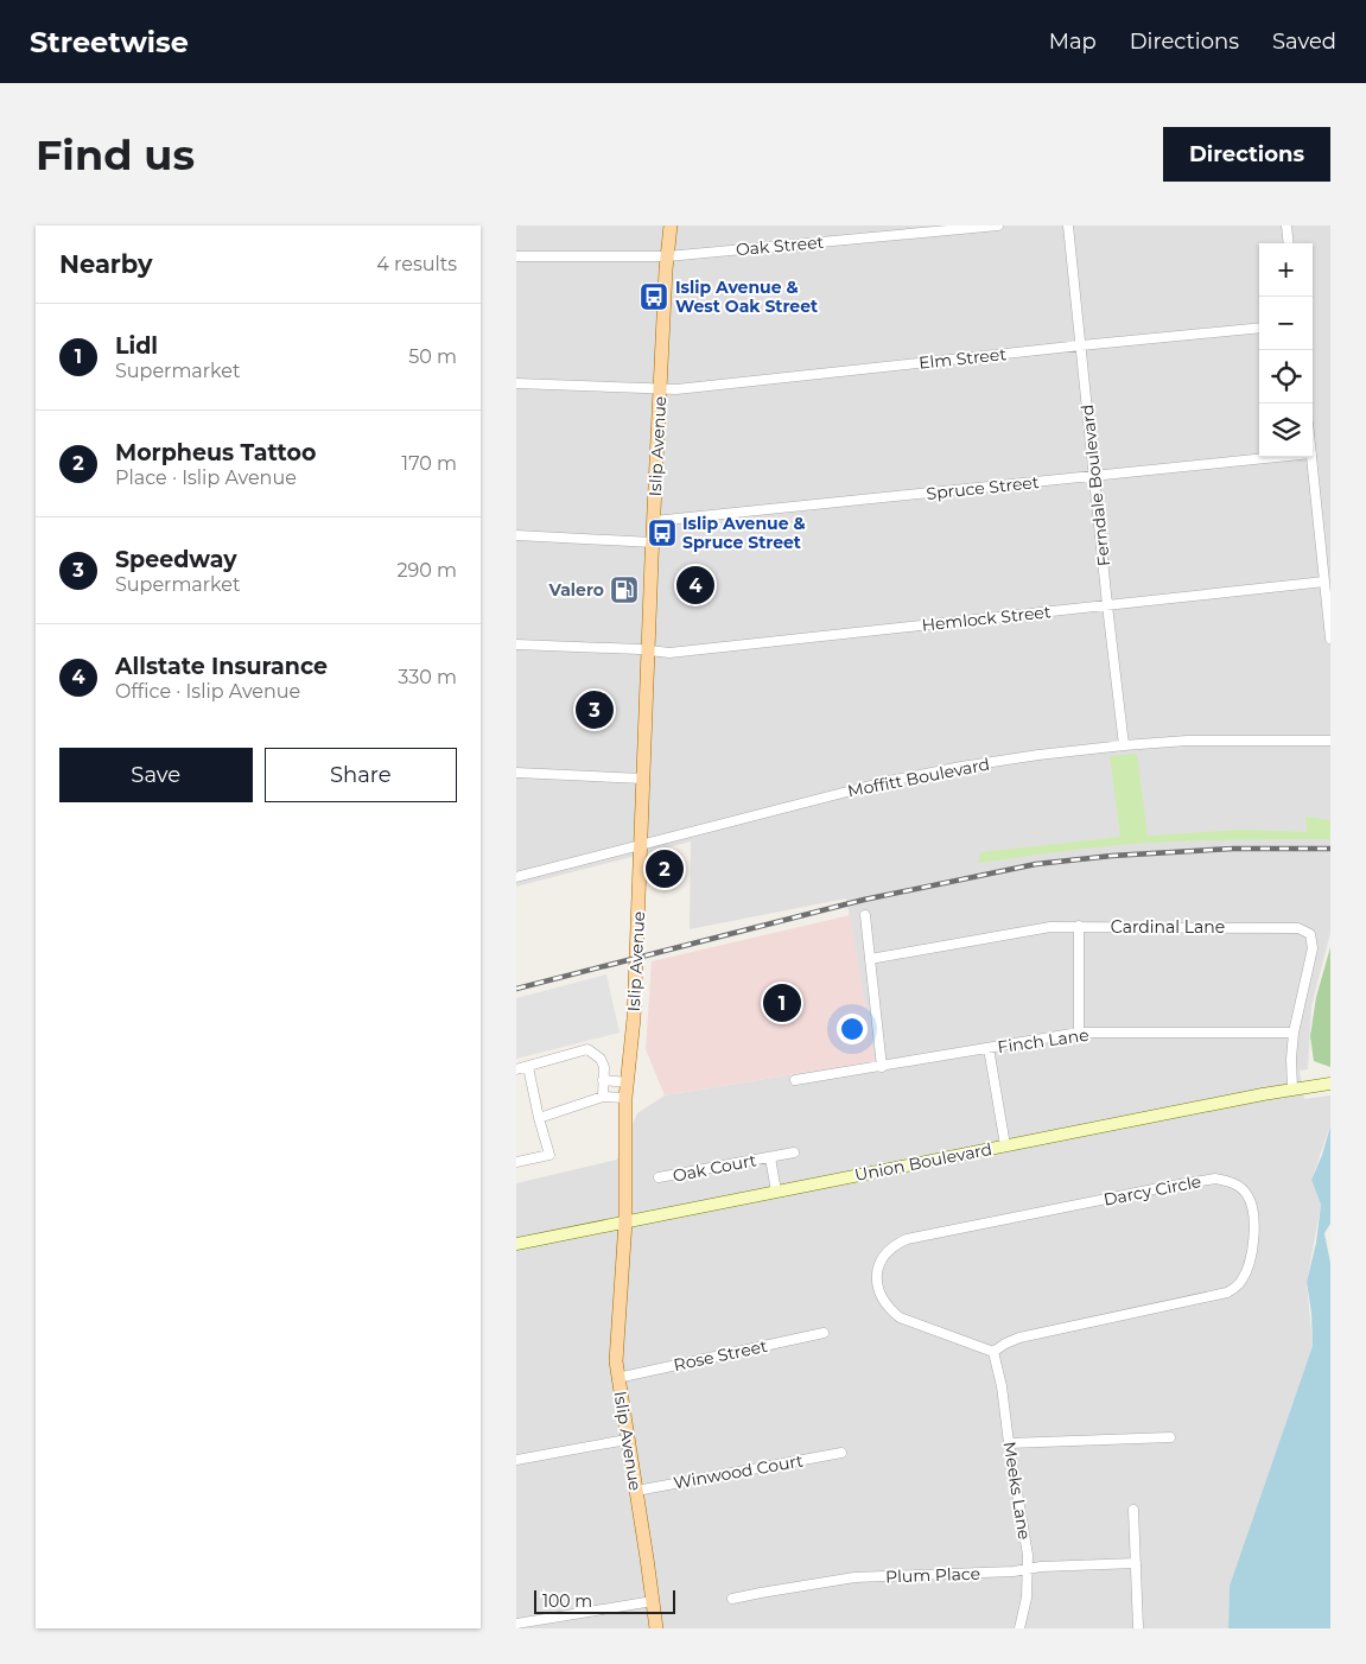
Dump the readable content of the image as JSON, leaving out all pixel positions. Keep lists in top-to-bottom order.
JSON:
{
  "streets": {
    "main road": ["Islip Avenue", "Union Boulevard"],
    "street": [
      "Oak Street",
      "Elm Street",
      "Ferndale Boulevard",
      "Spruce Street",
      "Hemlock Street",
      "Moffitt Boulevard",
      "Cardinal Lane",
      "Finch Lane",
      "Oak Court",
      "Darcy Circle",
      "Rose Street",
      "Winwood Court",
      "Meeks Lane",
      "Plum Place"
    ]
  },
  "crossings": [
    ["Oak Street", "Islip Avenue"],
    ["Elm Street", "Islip Avenue"],
    ["Elm Street", "Ferndale Boulevard"],
    ["Islip Avenue", "Spruce Street"],
    ["Islip Avenue", "Hemlock Street"],
    ["Islip Avenue", "Moffitt Boulevard"],
    ["Islip Avenue", "Union Boulevard"],
    ["Islip Avenue", "Rose Street"],
    ["Islip Avenue", "Winwood Court"],
    ["Ferndale Boulevard", "Spruce Street"],
    ["Ferndale Boulevard", "Hemlock Street"],
    ["Ferndale Boulevard", "Moffitt Boulevard"],
    ["Cardinal Lane", "Finch Lane"],
    ["Cardinal Lane", "Union Boulevard"],
    ["Union Boulevard", "Oak Court"],
    ["Darcy Circle", "Meeks Lane"],
    ["Meeks Lane", "Plum Place"]
  ],
  "places": {
    "bus stop": ["Islip Avenue & West Oak Street", "Islip Avenue & Spruce Street"],
    "fuel station": ["Valero"]
  },
  "scale_bar": "100 m",
  "page": {
    "header": "Streetwise",
    "nav": ["Map", "Directions", "Saved"],
    "buttons": [
      "Directions",
      ["Save", "Share"]
    ],
    "title": "Find us",
    "heading": ["Nearby", "4 results"],
    "map_buttons": ["+", "−"],
    "list": [
      {
        "mark": "1",
        "name": "Lidl",
        "note": "Supermarket",
        "value": "50 m"
      },
      {
        "mark": "2",
        "name": "Morpheus Tattoo",
        "note": "Place · Islip Avenue",
        "value": "170 m"
      },
      {
        "mark": "3",
        "name": "Speedway",
        "note": "Supermarket",
        "value": "290 m"
      },
      {
        "mark": "4",
        "name": "Allstate Insurance",
        "note": "Office · Islip Avenue",
        "value": "330 m"
      }
    ],
    "pins": [
      "4",
      "3",
      "2",
      "1"
    ],
    "scale": "100 m"
  }
}
